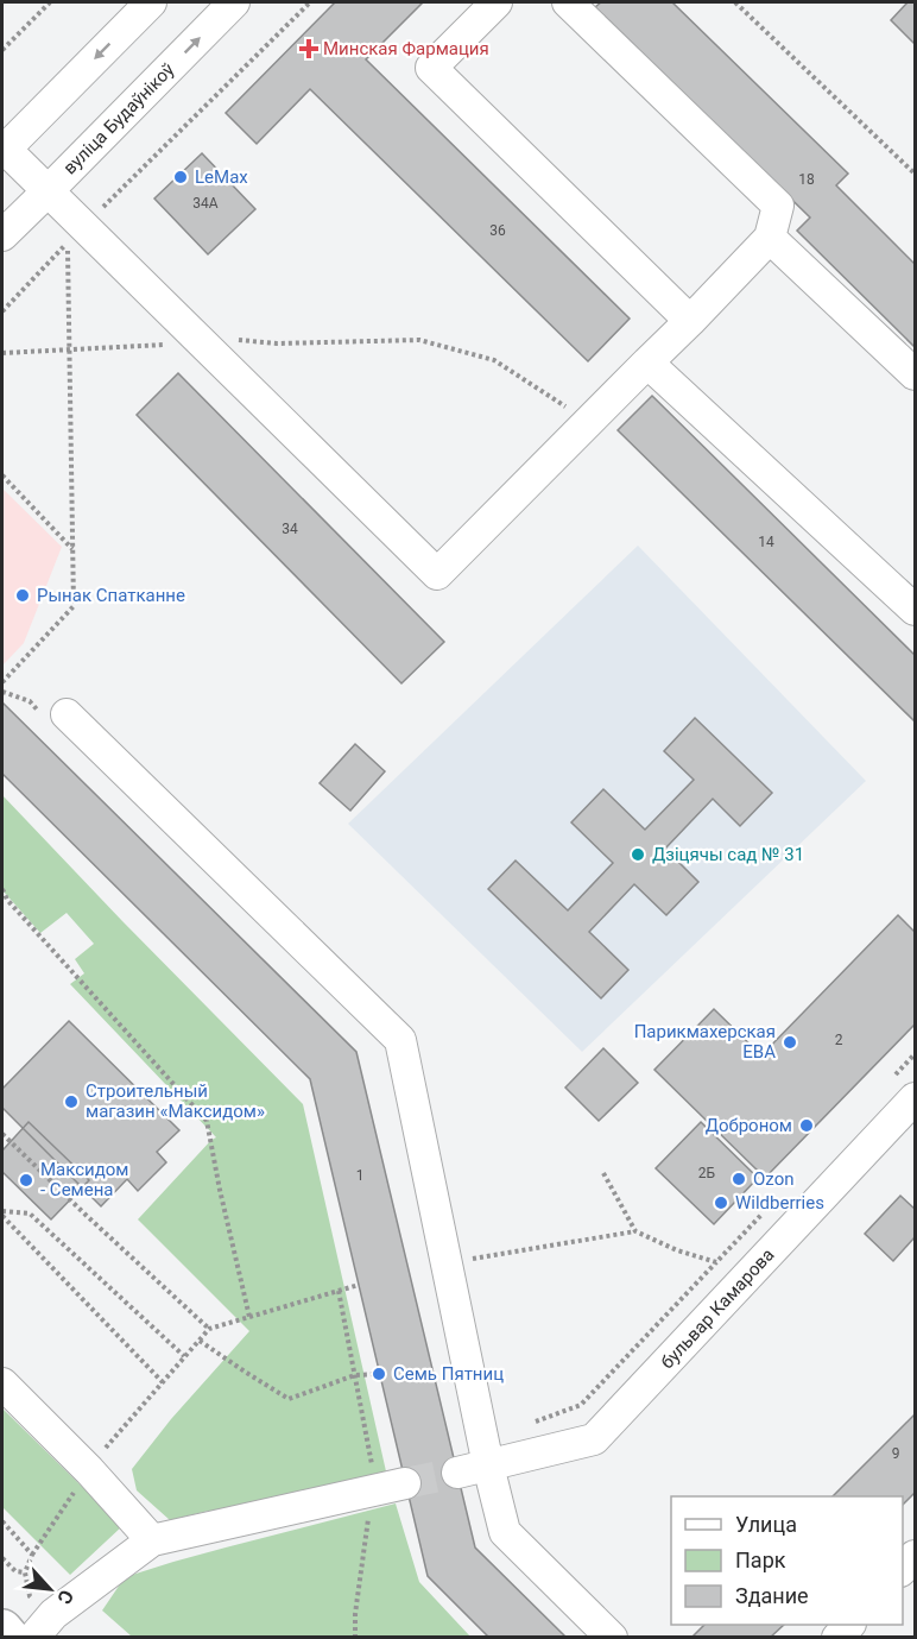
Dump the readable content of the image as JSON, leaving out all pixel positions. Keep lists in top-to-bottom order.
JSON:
{
  "streets": {
    "street": ["вуліца Будаўнікоў", "бульвар Камарова"]
  },
  "places": {
    "health": ["Минская Фармация"],
    "other": [
      "LeMax",
      "Рынак Спатканне",
      "Дзіцячы сад № 31",
      "Парикмахерская ЕВА",
      "Строительный магазин «Максидом»",
      "Доброном",
      "Ozon",
      "Максидом - Семена",
      "Wildberries",
      "Семь Пятниц"
    ]
  },
  "house_numbers": [
    "18",
    "34А",
    "36",
    "34",
    "14",
    "2",
    "2Б",
    "1",
    "9"
  ],
  "legend": ["Улица", "Парк", "Здание"],
  "north": "bottom right"
}
